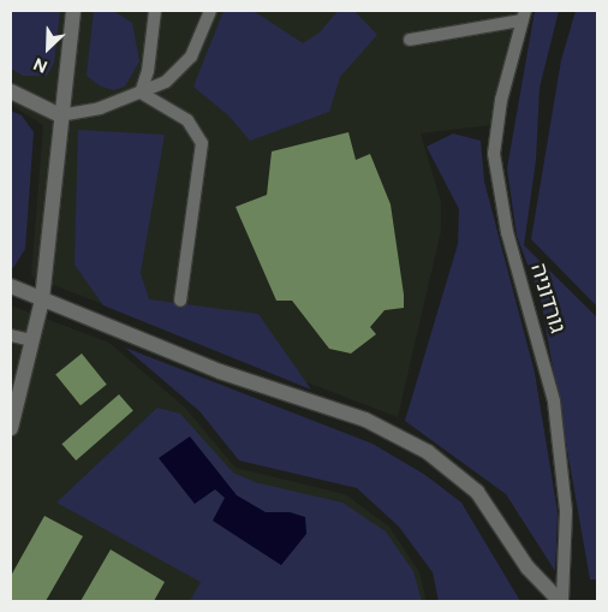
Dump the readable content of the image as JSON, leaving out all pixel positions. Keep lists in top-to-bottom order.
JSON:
{
  "streets": {
    "lane": ["גורדוניה"]
  },
  "north": "bottom left"
}
